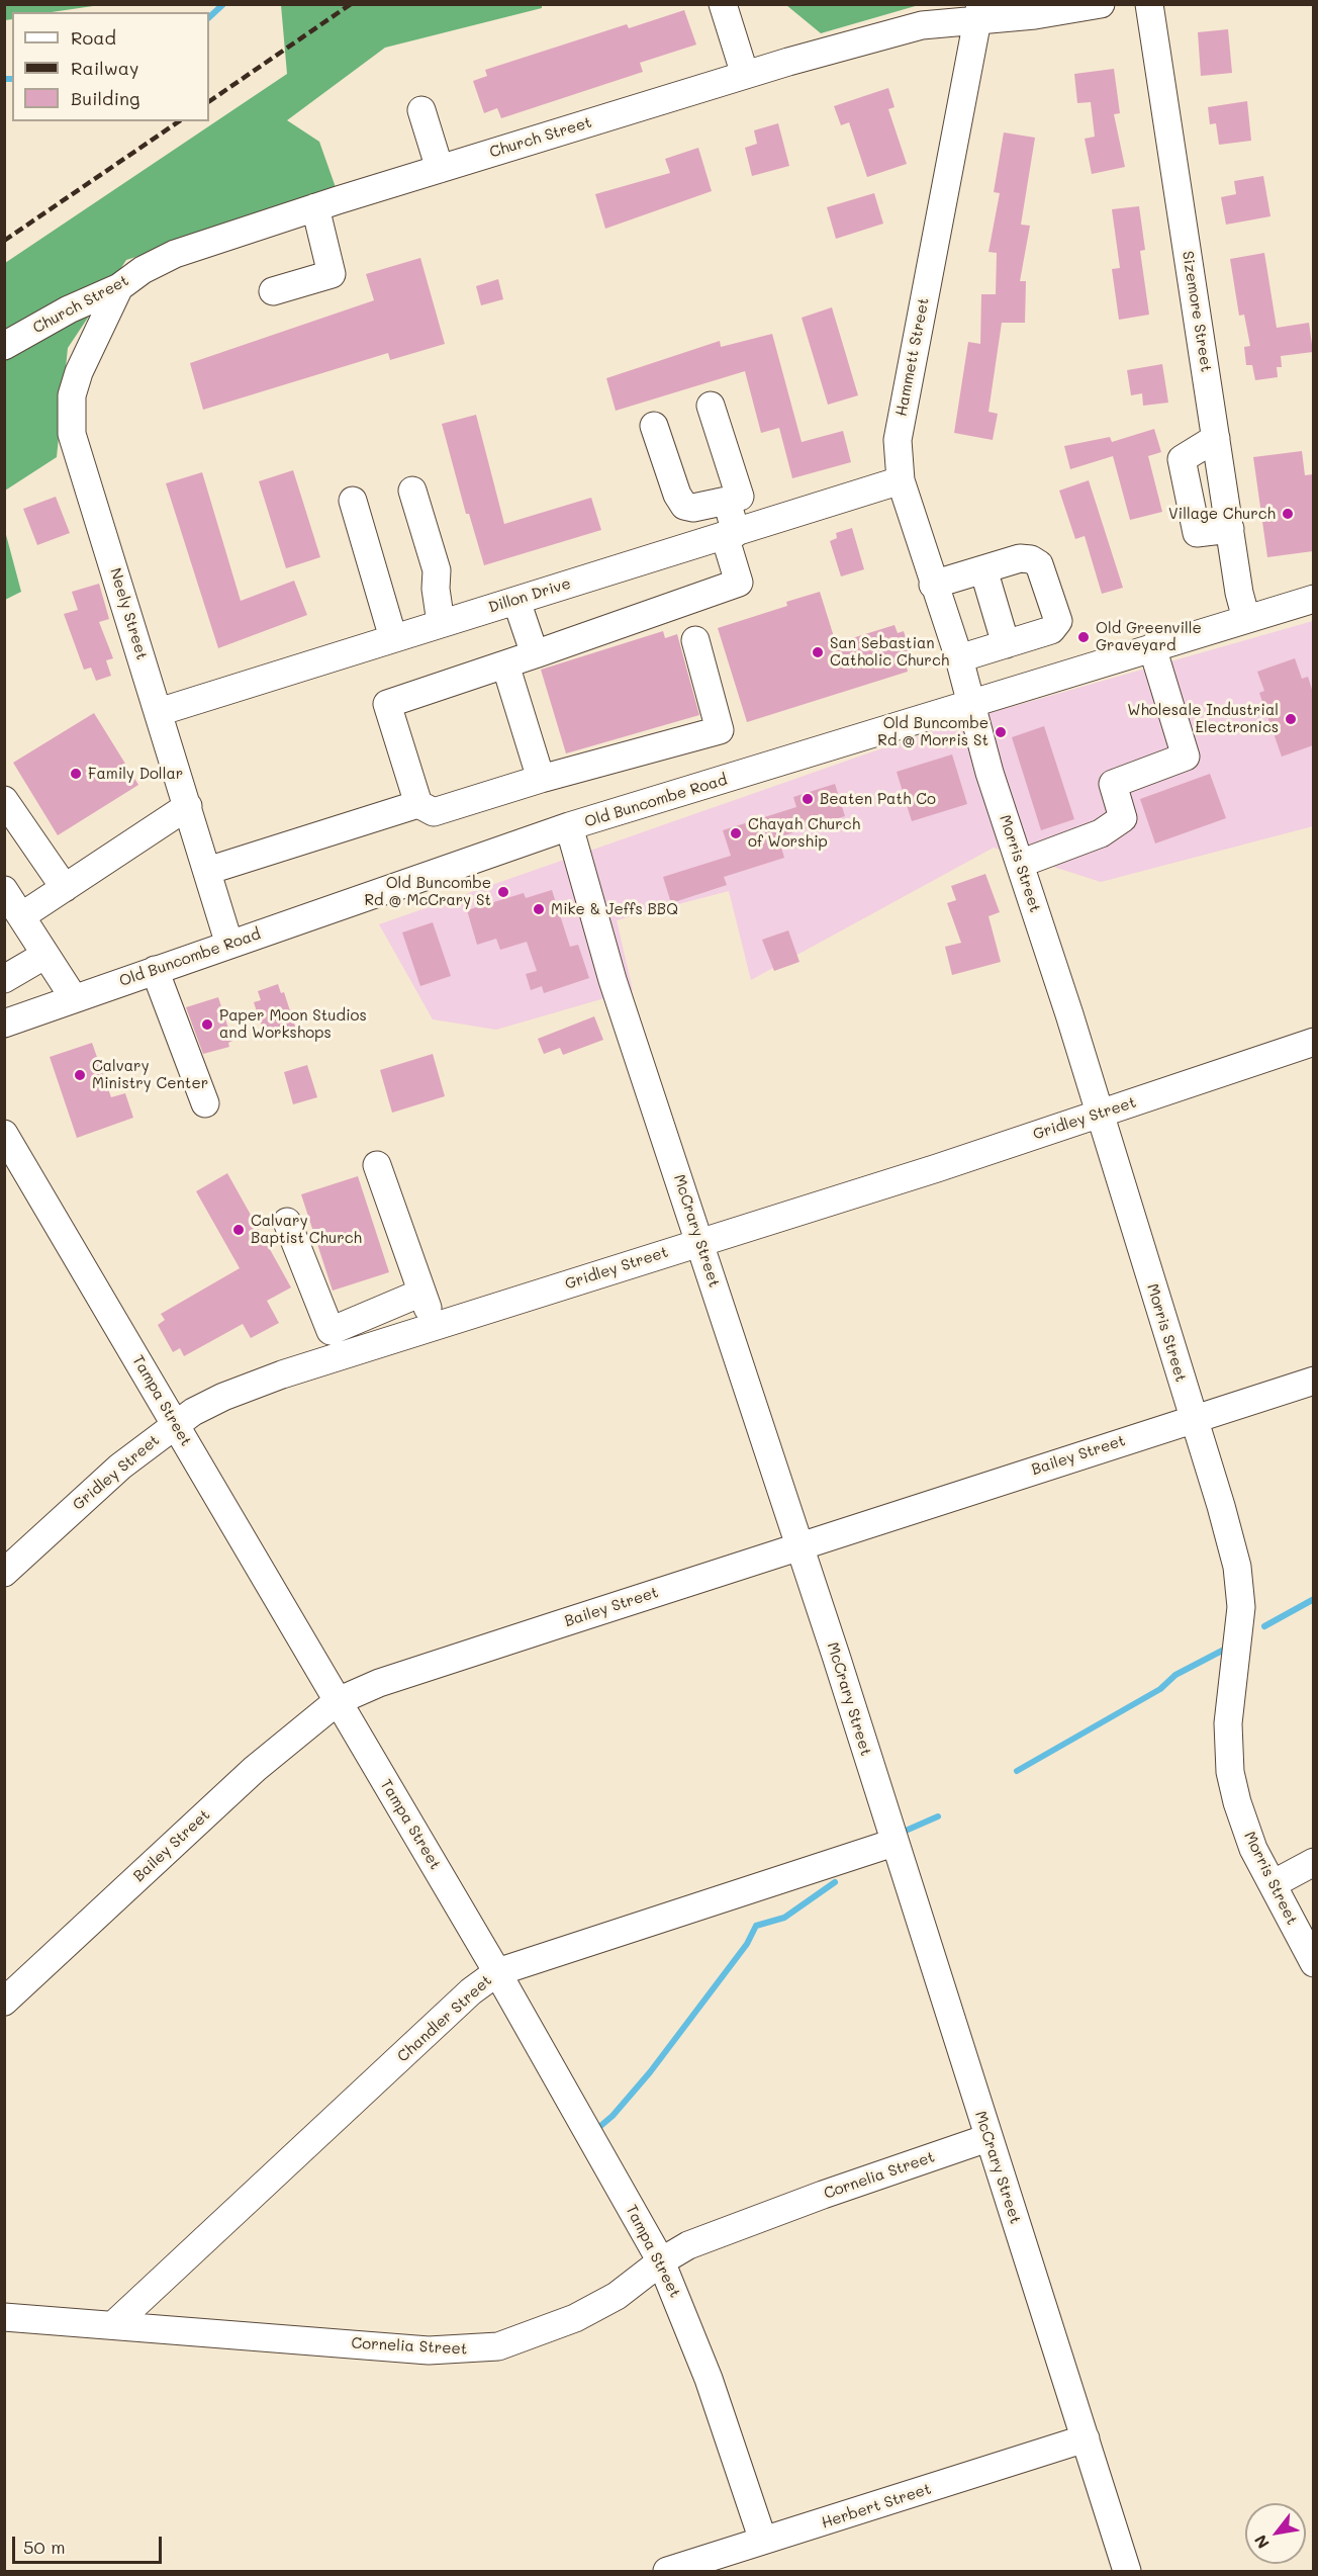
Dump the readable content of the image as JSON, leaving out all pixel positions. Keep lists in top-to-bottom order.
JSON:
{
  "streets": {
    "street": [
      "Church Street",
      "Sizemore Street",
      "Hammett Street",
      "Dillon Drive",
      "Neely Street",
      "Old Buncombe Road",
      "Morris Street",
      "Gridley Street",
      "McCrary Street",
      "Tampa Street",
      "Bailey Street",
      "Chandler Street",
      "Cornelia Street",
      "Herbert Street"
    ]
  },
  "crossings": [
    ["Church Street", "Hammett Street"],
    ["Church Street", "Neely Street"],
    ["Sizemore Street", "Old Buncombe Road"],
    ["Hammett Street", "Dillon Drive"],
    ["Hammett Street", "Old Buncombe Road"],
    ["Hammett Street", "Morris Street"],
    ["Dillon Drive", "Neely Street"],
    ["Neely Street", "Old Buncombe Road"],
    ["Old Buncombe Road", "Morris Street"],
    ["Old Buncombe Road", "McCrary Street"],
    ["Morris Street", "Gridley Street"],
    ["Morris Street", "Bailey Street"],
    ["Gridley Street", "McCrary Street"],
    ["Gridley Street", "Tampa Street"],
    ["McCrary Street", "Bailey Street"],
    ["McCrary Street", "Chandler Street"],
    ["McCrary Street", "Cornelia Street"],
    ["McCrary Street", "Herbert Street"],
    ["Tampa Street", "Bailey Street"],
    ["Tampa Street", "Chandler Street"],
    ["Tampa Street", "Cornelia Street"],
    ["Tampa Street", "Herbert Street"],
    ["Chandler Street", "Cornelia Street"]
  ],
  "places": [
    "Village Church",
    "Old Greenville Graveyard",
    "San Sebastian Catholic Church",
    "Wholesale Industrial Electronics",
    "Old Buncombe Rd @ Morris St",
    "Family Dollar",
    "Beaten Path Co",
    "Chayah Church of Worship",
    "Old Buncombe Rd @ McCrary St",
    "Mike & Jeffs BBQ",
    "Paper Moon Studios and Workshops",
    "Calvary Ministry Center",
    "Calvary Baptist Church"
  ],
  "legend": ["Road", "Railway", "Building"],
  "scale_bar": "50 m",
  "north": "bottom left"
}
